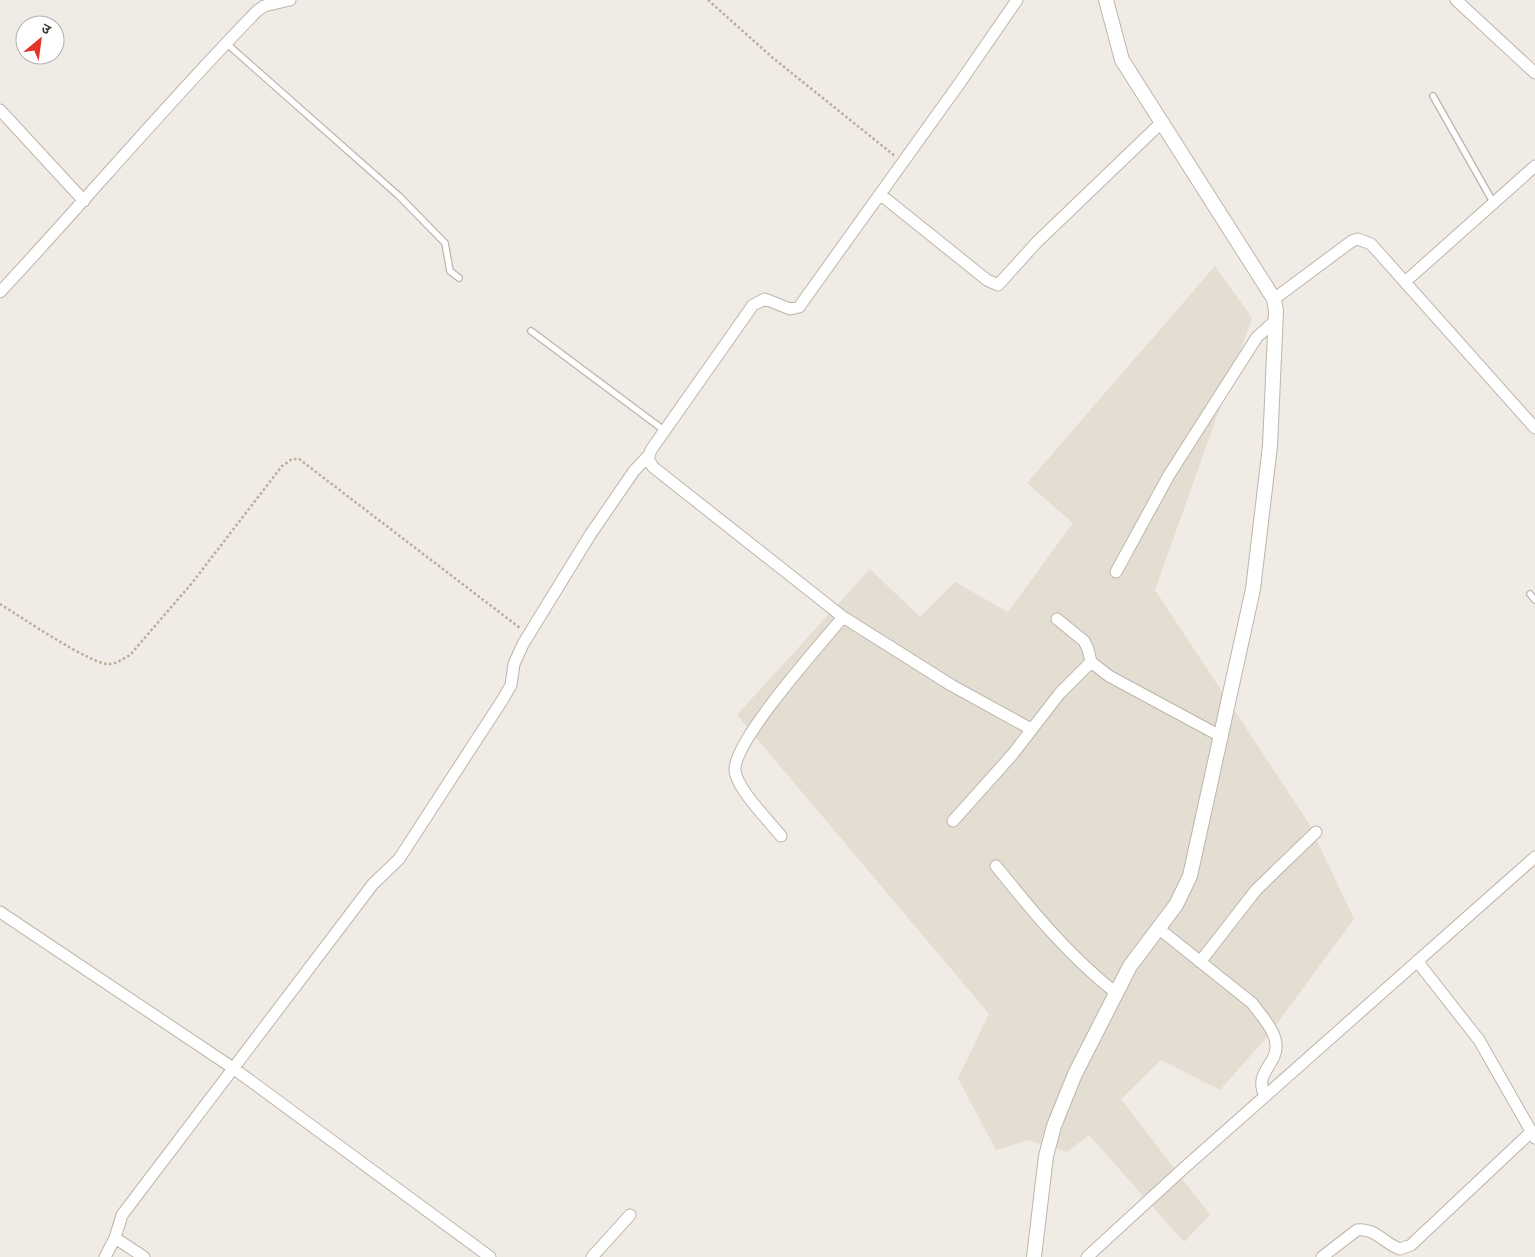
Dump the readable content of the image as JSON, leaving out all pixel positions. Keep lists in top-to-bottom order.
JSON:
{
  "north": "top right"
}
